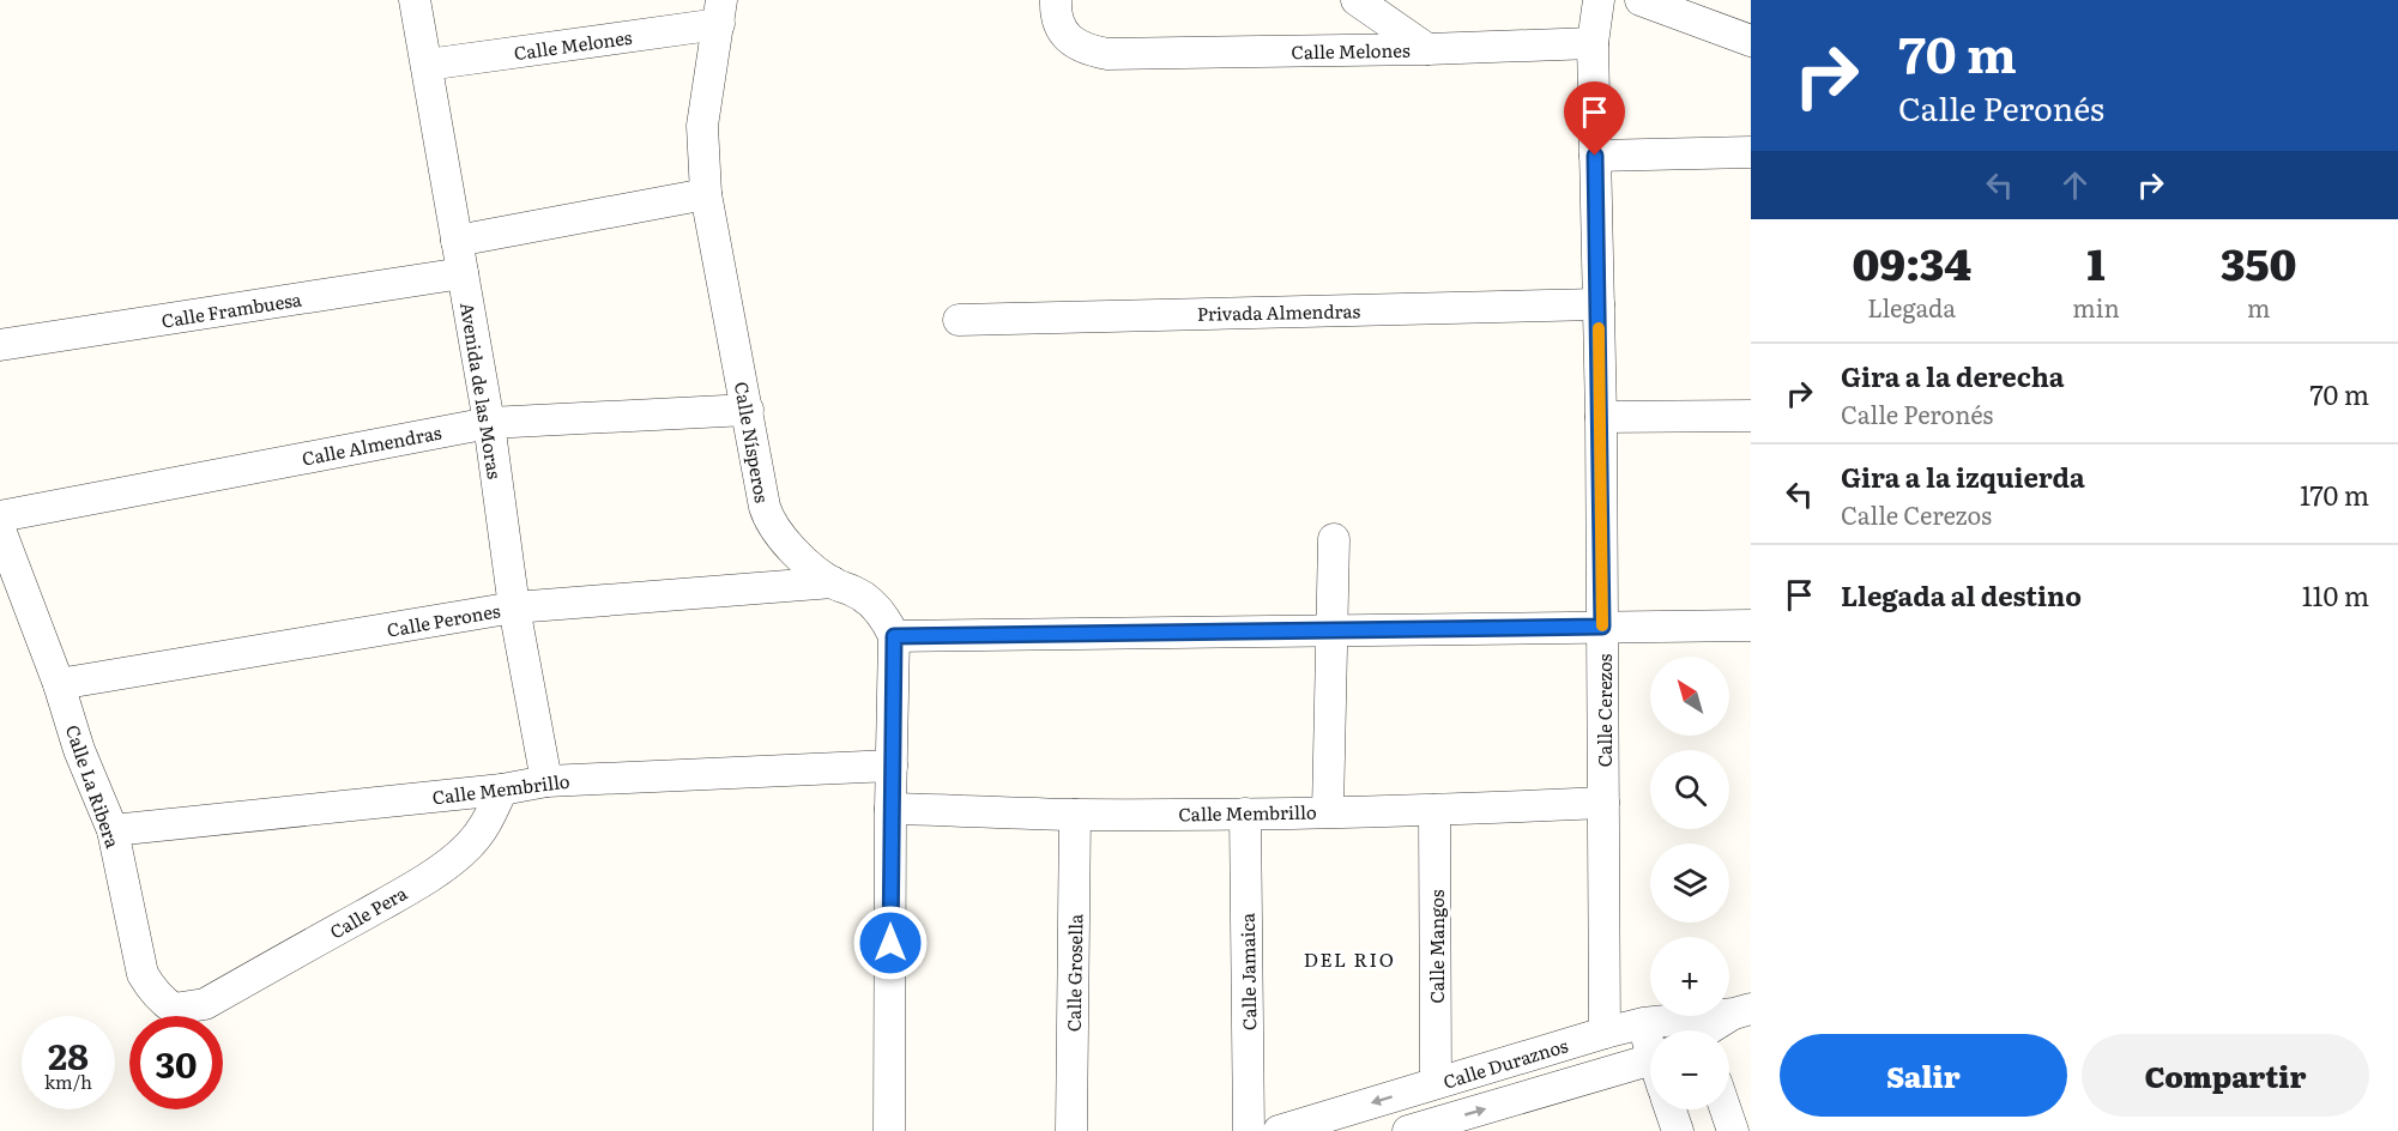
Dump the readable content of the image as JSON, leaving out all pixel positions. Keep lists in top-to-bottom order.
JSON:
{
  "streets": {
    "street": [
      "Calle Melones",
      "Calle Frambuesa",
      "Privada Almendras",
      "Avenida de las Moras",
      "Calle Nísperos",
      "Calle Almendras",
      "Calle Perones",
      "Calle Cerezos",
      "Calle La Ribera",
      "Calle Membrillo",
      "Calle Pera",
      "Calle Mangos",
      "Calle Jamaica",
      "Calle Grosella",
      "Calle Duraznos"
    ]
  },
  "crossings": [
    ["Calle Melones", "Avenida de las Moras"],
    ["Calle Melones", "Calle Nísperos"],
    ["Calle Melones", "Calle Cerezos"],
    ["Calle Frambuesa", "Avenida de las Moras"],
    ["Privada Almendras", "Calle Cerezos"],
    ["Avenida de las Moras", "Calle Almendras"],
    ["Avenida de las Moras", "Calle Perones"],
    ["Avenida de las Moras", "Calle Membrillo"],
    ["Calle Nísperos", "Calle Almendras"],
    ["Calle Nísperos", "Calle Perones"],
    ["Calle Perones", "Calle La Ribera"],
    ["Calle Cerezos", "Calle Membrillo"],
    ["Calle Cerezos", "Calle Duraznos"],
    ["Calle La Ribera", "Calle Membrillo"],
    ["Calle La Ribera", "Calle Pera"],
    ["Calle Membrillo", "Calle Pera"],
    ["Calle Membrillo", "Calle Mangos"],
    ["Calle Membrillo", "Calle Jamaica"],
    ["Calle Membrillo", "Calle Grosella"],
    ["Calle Mangos", "Calle Duraznos"]
  ],
  "districts": ["DEL RIO"],
  "north": "top left",
  "page": {
    "turn": ["70 m", "Calle Peronés"],
    "eta": [
      "09:34",
      "Llegada",
      "1",
      "min",
      "350",
      "m"
    ],
    "list": [
      {
        "name": "Gira a la derecha",
        "note": "Calle Peronés",
        "value": "70 m"
      },
      {
        "name": "Gira a la izquierda",
        "note": "Calle Cerezos",
        "value": "170 m"
      },
      {
        "name": "Llegada al destino",
        "value": "110 m"
      }
    ],
    "map_buttons": ["+", "−"],
    "speed": "28 km/h",
    "limit": "30",
    "buttons": ["Salir", "Compartir"]
  }
}
